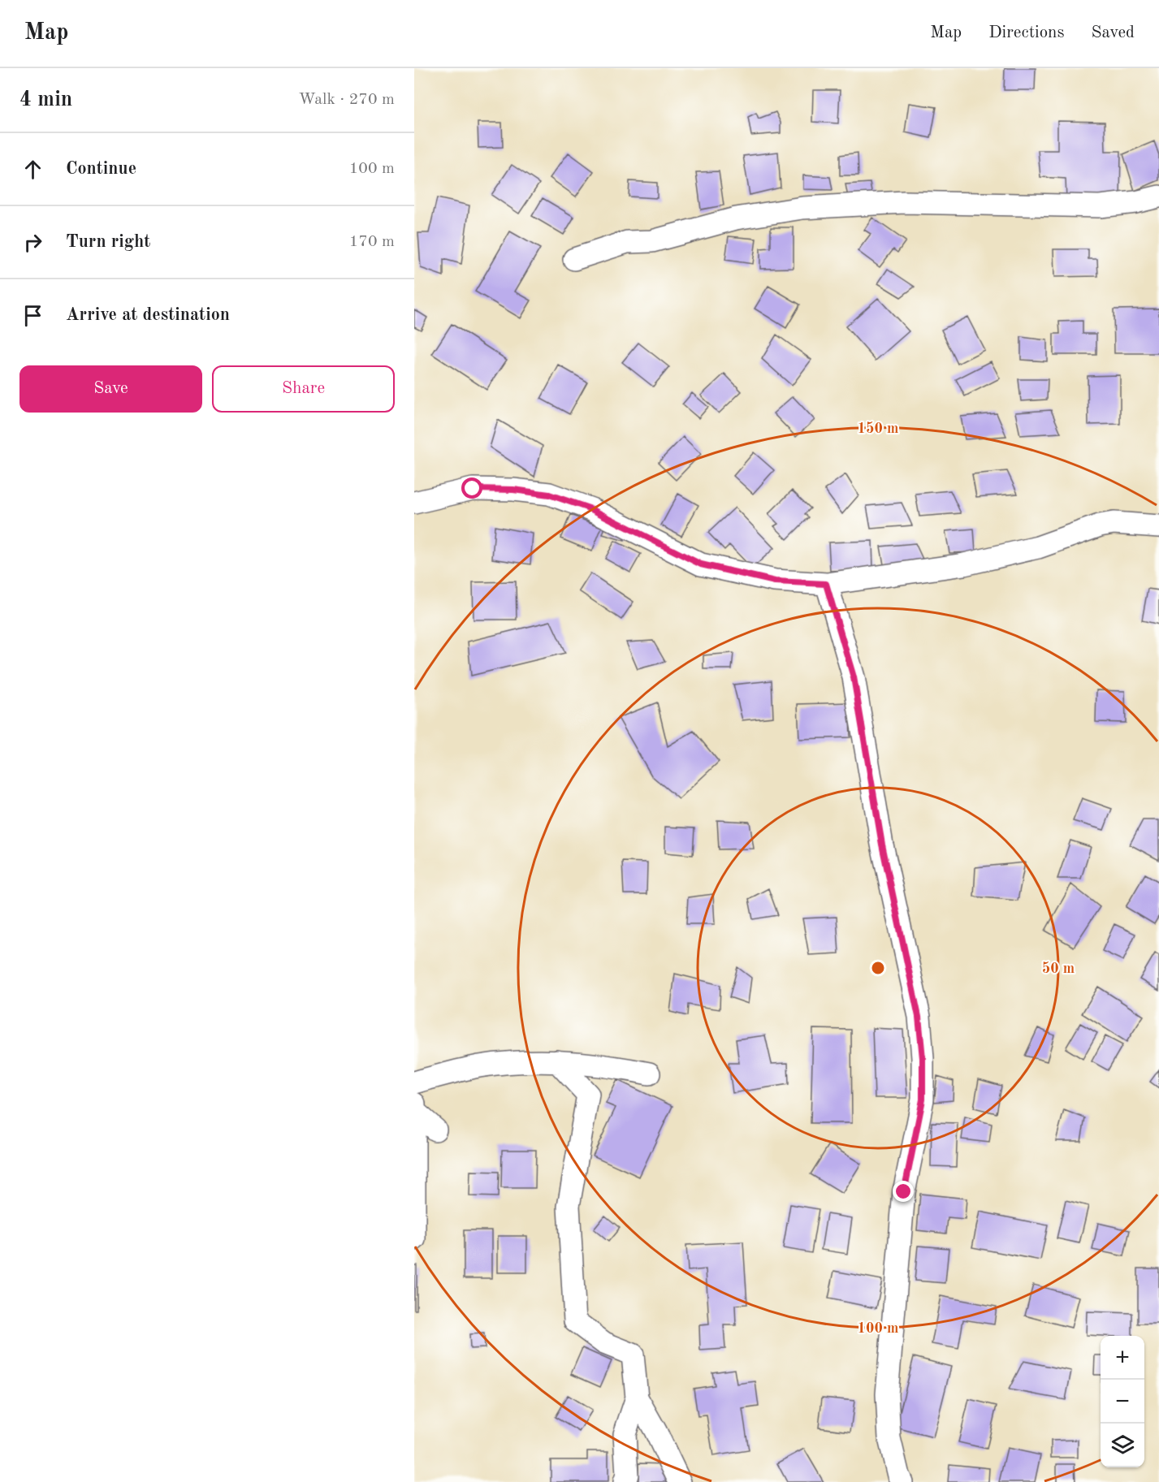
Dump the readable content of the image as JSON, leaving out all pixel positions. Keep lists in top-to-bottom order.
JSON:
{
  "page": {
    "header": "Map",
    "nav": ["Map", "Directions", "Saved"],
    "heading": ["4 min", "Walk · 270 m"],
    "list": [
      ["Continue", "100 m"],
      ["Turn right", "170 m"],
      "Arrive at destination"
    ],
    "buttons": ["Save", "Share"],
    "map_buttons": ["+", "−"]
  },
  "rings": ["150 m", "50 m", "100 m"]
}
